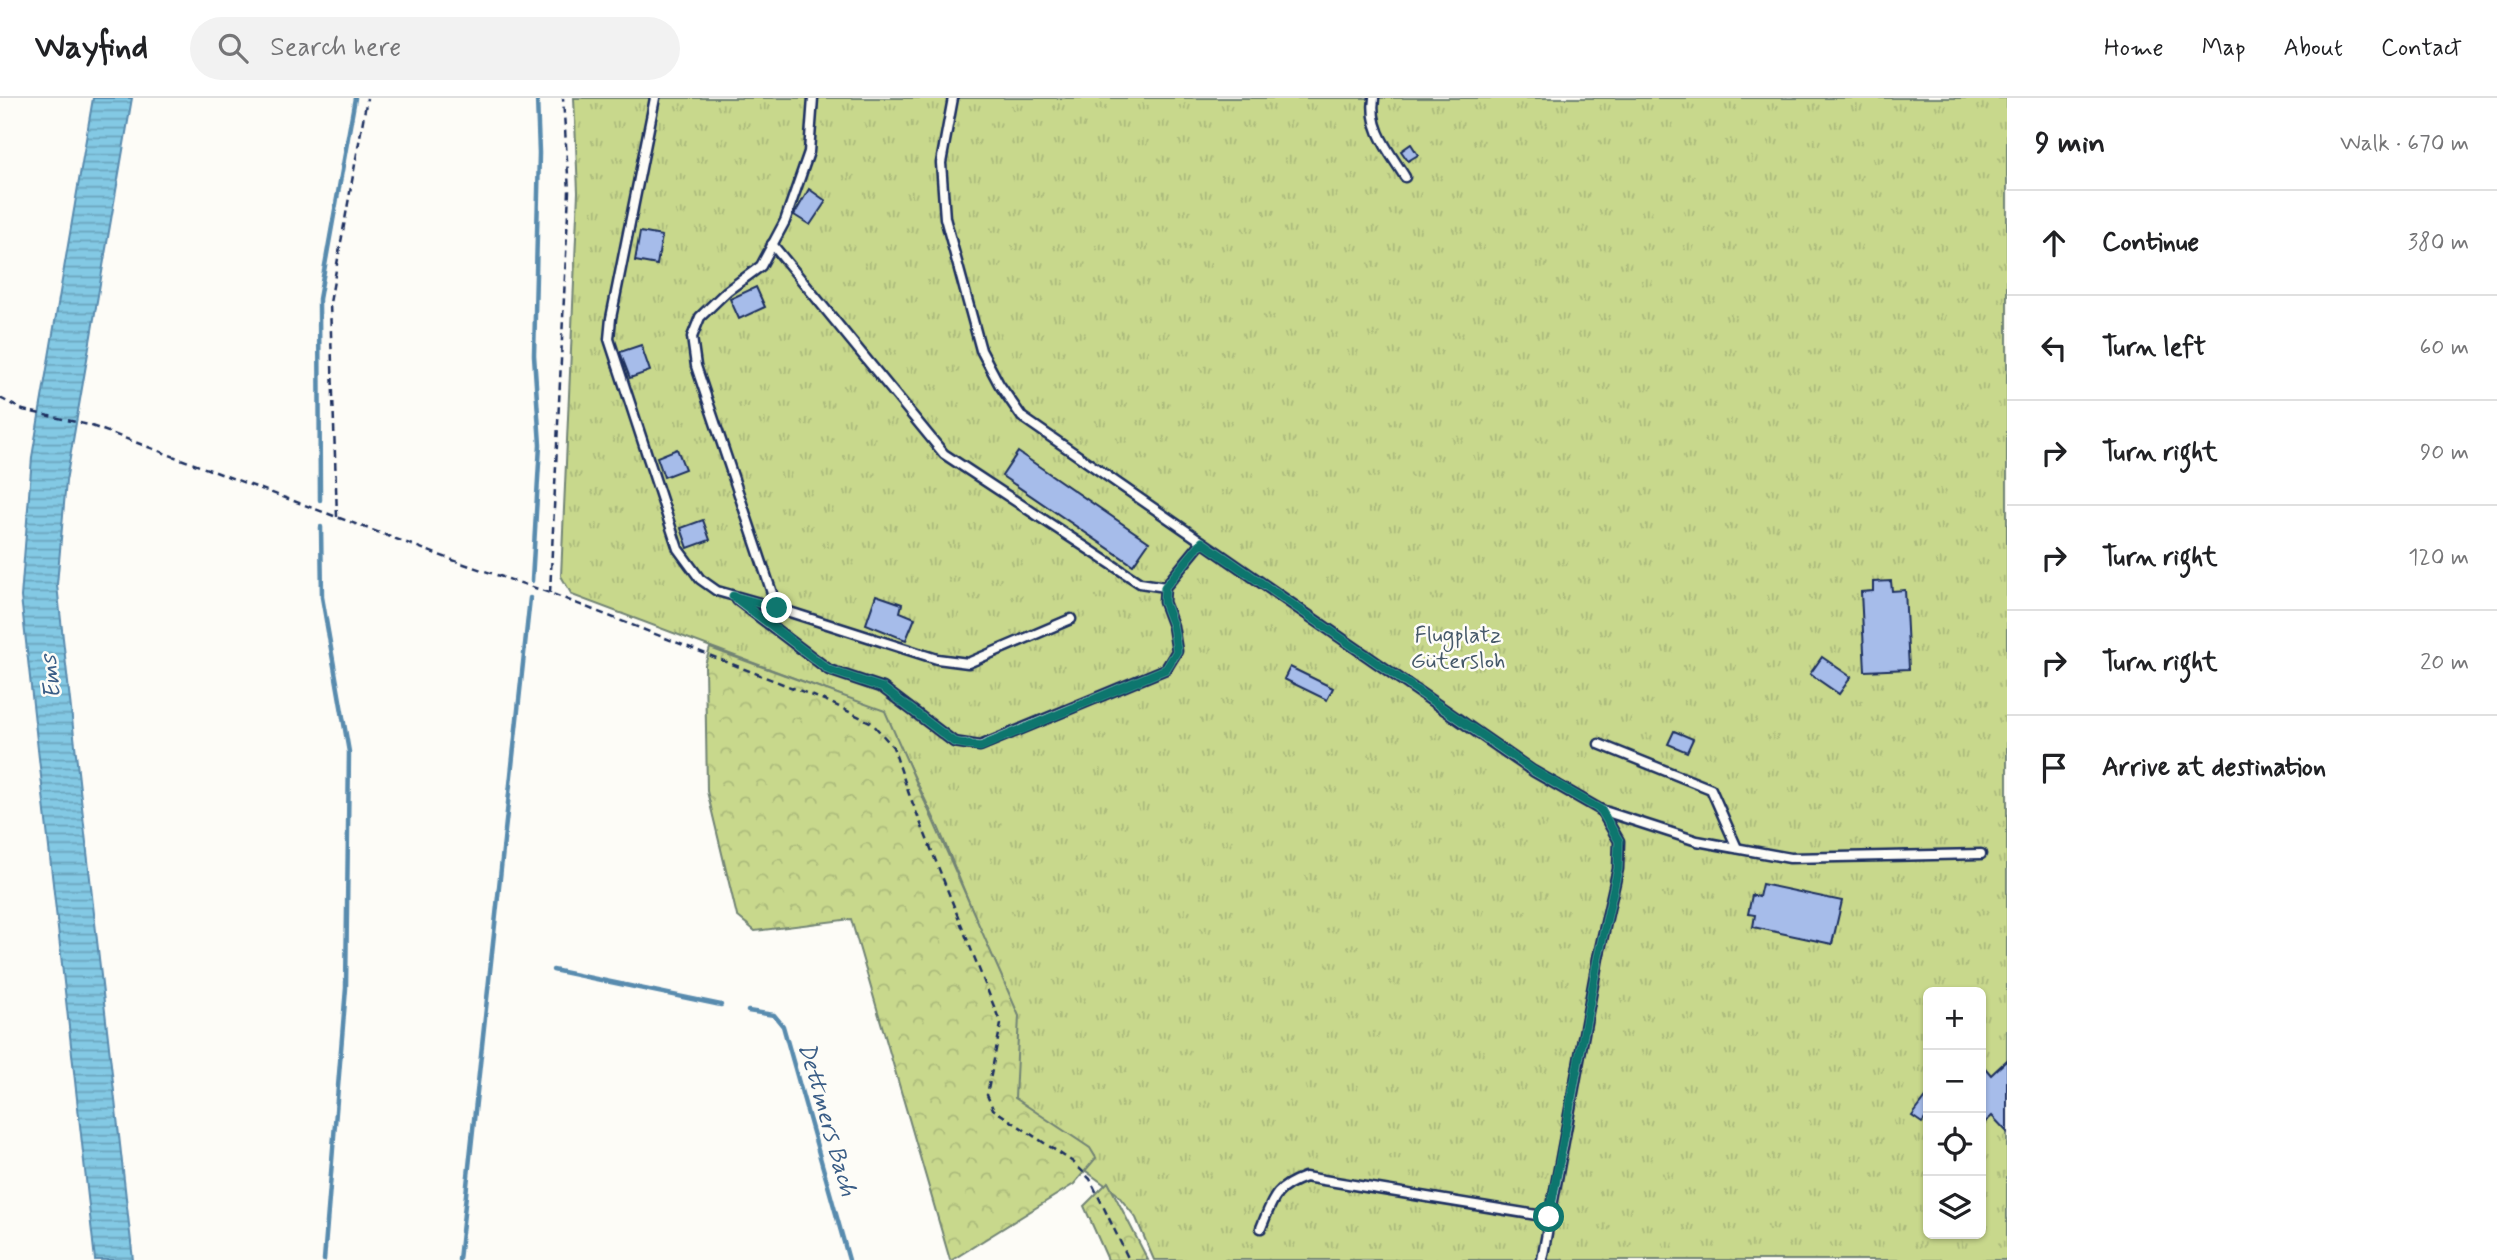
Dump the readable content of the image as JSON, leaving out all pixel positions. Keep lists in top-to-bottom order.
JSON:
{
  "water": ["Ems", "Dettmers Bach"],
  "parks": ["Flugplatz Gütersloh"],
  "page": {
    "header": "Wayfind",
    "search": "Search here",
    "nav": [
      "Home",
      "Map",
      "About",
      "Contact"
    ],
    "heading": ["9 min", "Walk · 670 m"],
    "list": [
      ["Continue", "380 m"],
      ["Turn left", "60 m"],
      ["Turn right", "90 m"],
      ["Turn right", "120 m"],
      ["Turn right", "20 m"],
      "Arrive at destination"
    ],
    "map_buttons": ["+", "−"]
  }
}
